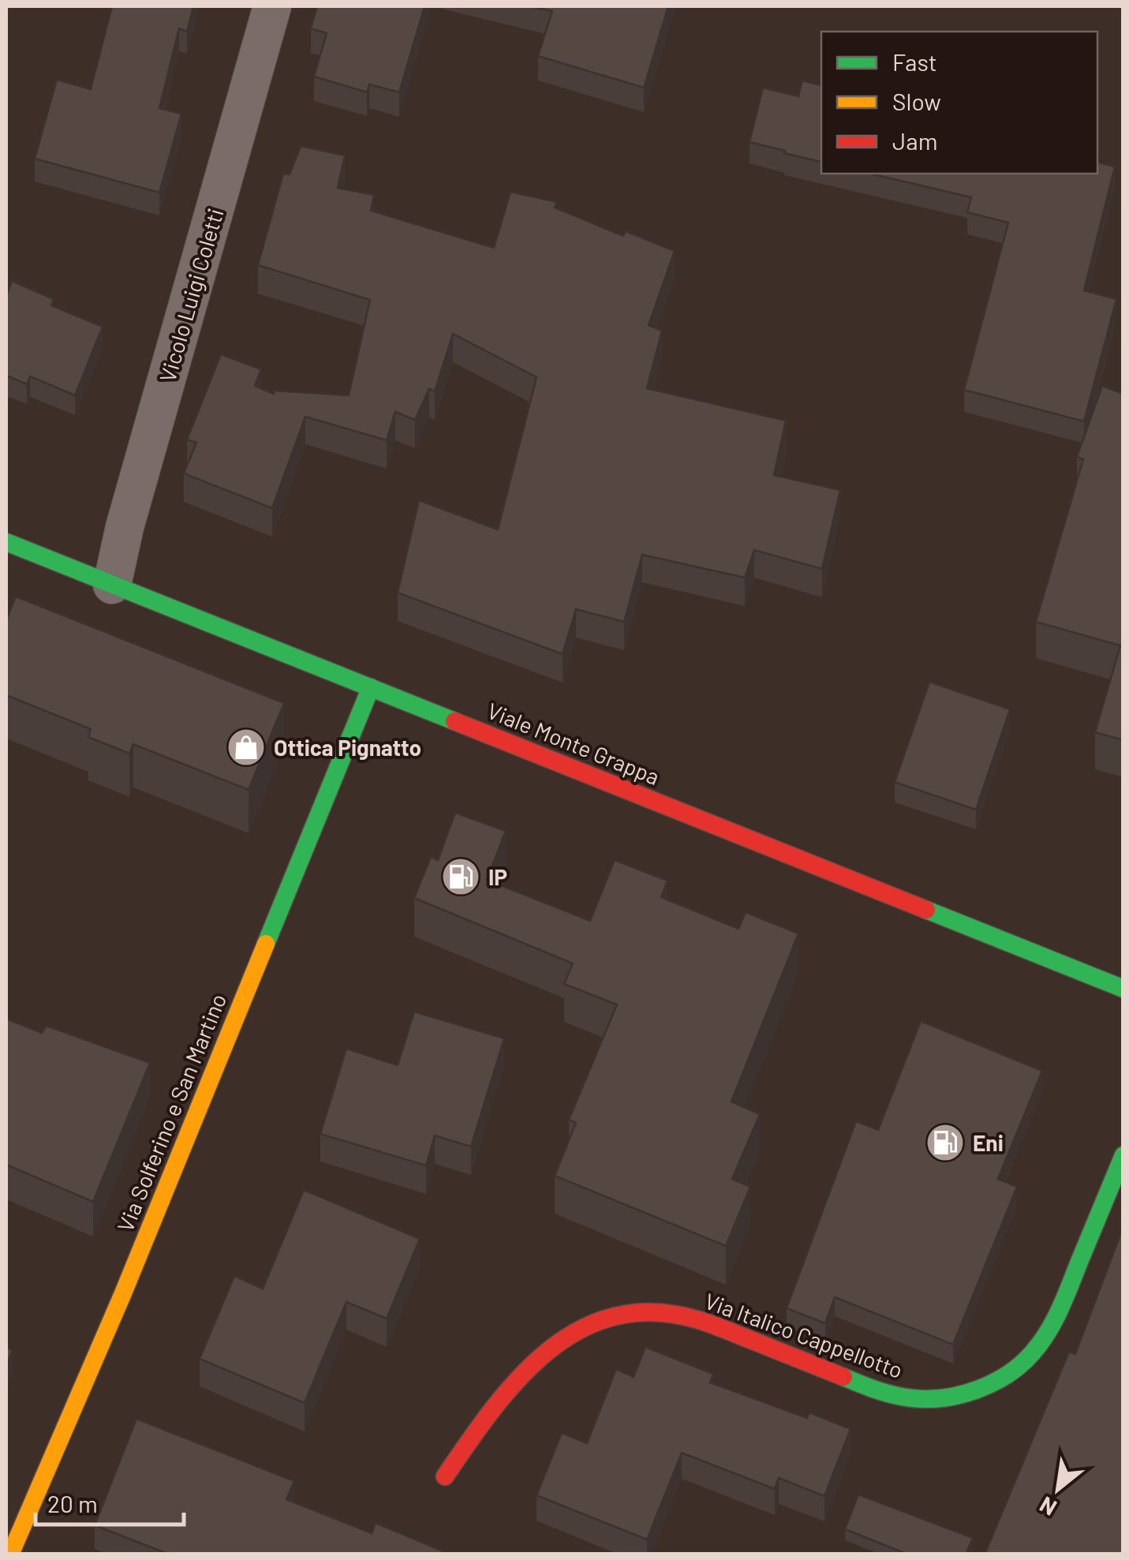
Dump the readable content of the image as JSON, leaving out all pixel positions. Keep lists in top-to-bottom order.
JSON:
{
  "streets": {
    "street": [
      "Vicolo Luigi Coletti",
      "Viale Monte Grappa",
      "Via Solferino e San Martino",
      "Via Italico Cappellotto"
    ]
  },
  "crossings": [
    ["Vicolo Luigi Coletti", "Viale Monte Grappa"],
    ["Viale Monte Grappa", "Via Solferino e San Martino"]
  ],
  "places": {
    "shop": ["Ottica Pignatto"],
    "fuel station": ["IP", "Eni"]
  },
  "legend": ["Fast", "Slow", "Jam"],
  "scale_bar": "20 m",
  "north": "bottom left"
}
